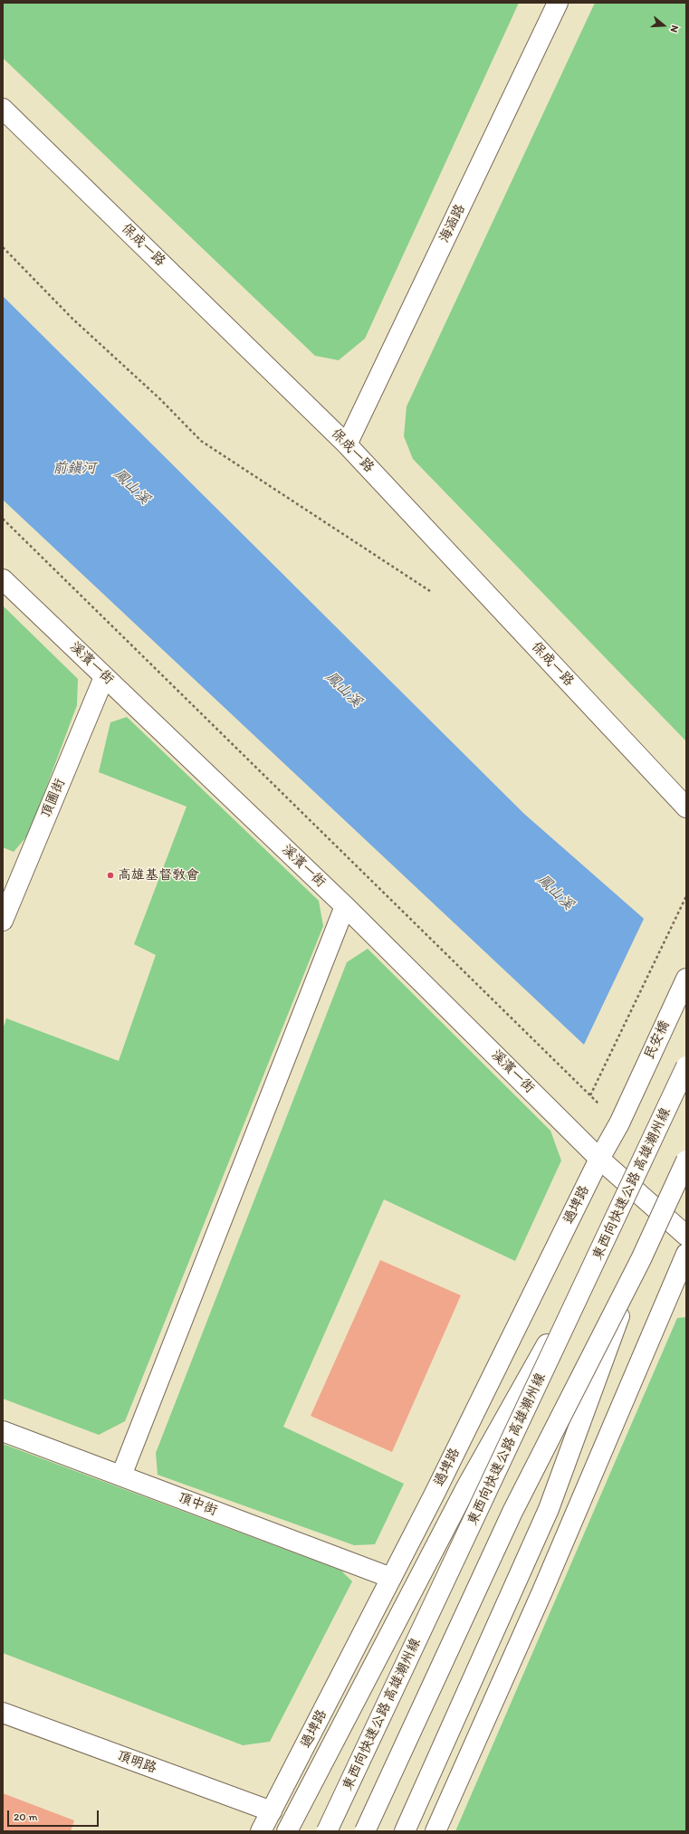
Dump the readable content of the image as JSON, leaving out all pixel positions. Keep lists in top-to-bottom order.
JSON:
{
  "streets": {
    "main road": [
      "海涵路",
      "保成一路",
      "溪濱一街",
      "頂圃街",
      "民安橋",
      "東西向快速公路 高雄潮州線",
      "過埤路",
      "頂中街",
      "頂明路"
    ]
  },
  "crossings": [
    ["海涵路", "保成一路"],
    ["溪濱一街", "頂圃街"],
    ["溪濱一街", "過埤路"],
    ["民安橋", "過埤路"],
    ["過埤路", "頂中街"],
    ["過埤路", "頂明路"]
  ],
  "water": ["前鎮河", "鳳山溪"],
  "places": ["高雄基督教會"],
  "scale_bar": "20 m",
  "north": "right"
}
